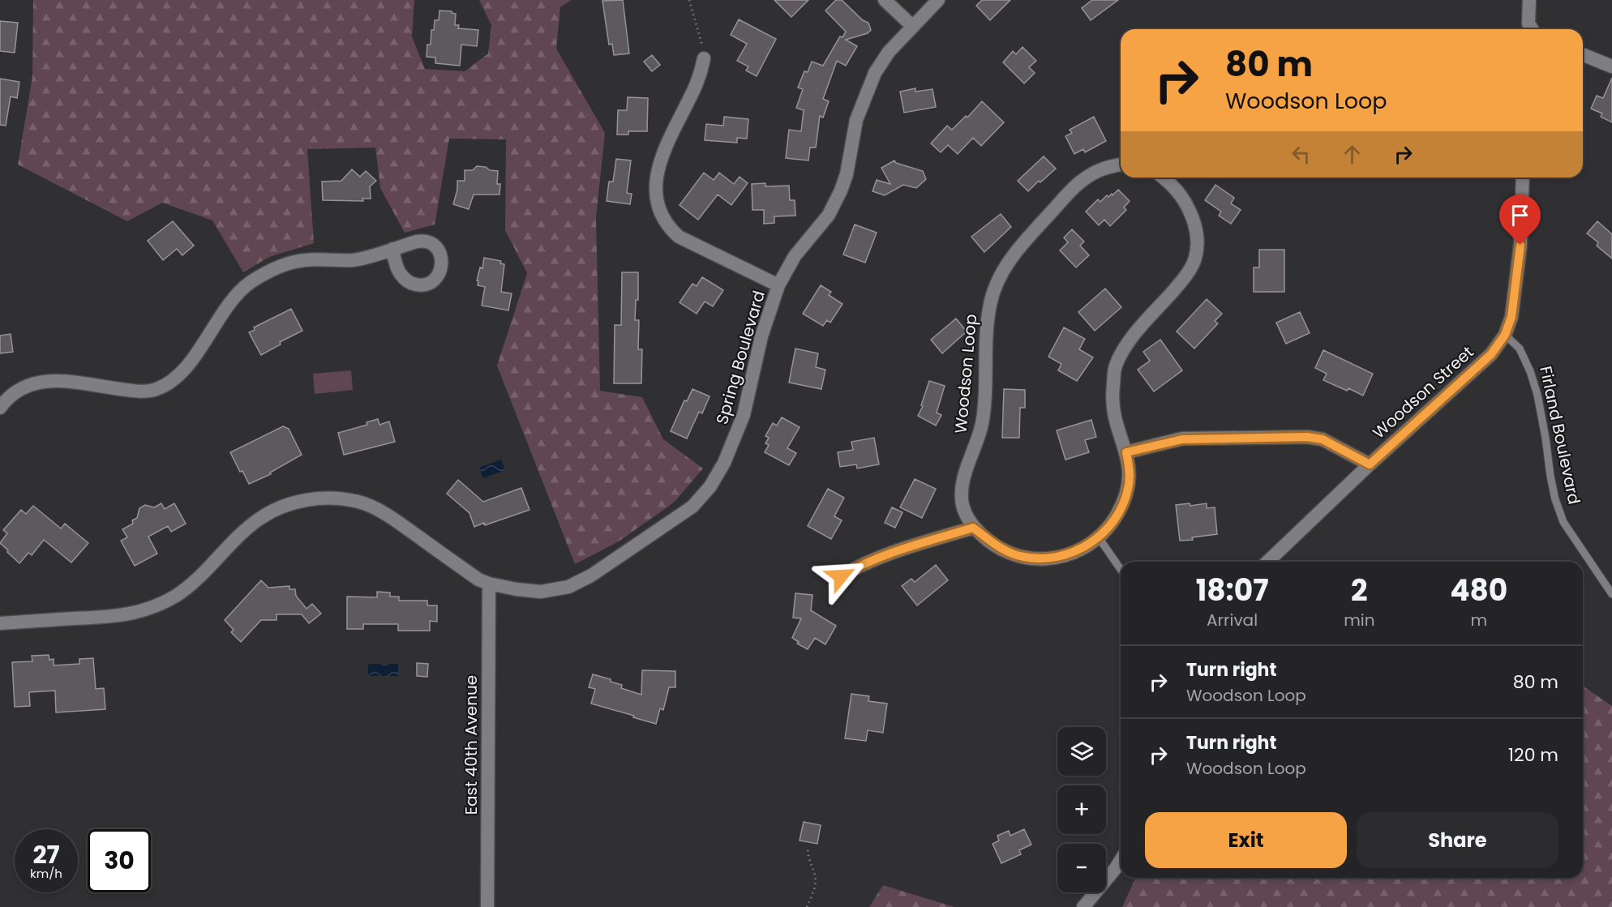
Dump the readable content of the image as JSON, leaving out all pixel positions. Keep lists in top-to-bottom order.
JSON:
{
  "streets": {
    "street": [
      "Spring Boulevard",
      "Woodson Loop",
      "Woodson Street",
      "East 40th Avenue"
    ],
    "lane": ["Firland Boulevard"]
  },
  "crossings": [
    ["Spring Boulevard", "East 40th Avenue"],
    ["Woodson Street", "Firland Boulevard"]
  ],
  "page": {
    "turn": ["80 m", "Woodson Loop"],
    "eta": [
      "18:07",
      "Arrival",
      "2",
      "min",
      "480",
      "m"
    ],
    "list": [
      {
        "name": "Turn right",
        "note": "Woodson Loop",
        "value": "80 m"
      },
      {
        "name": "Turn right",
        "note": "Woodson Loop",
        "value": "120 m"
      }
    ],
    "map_buttons": ["+", "−"],
    "buttons": ["Exit", "Share"],
    "speed": "27 km/h",
    "limit": "30"
  }
}
